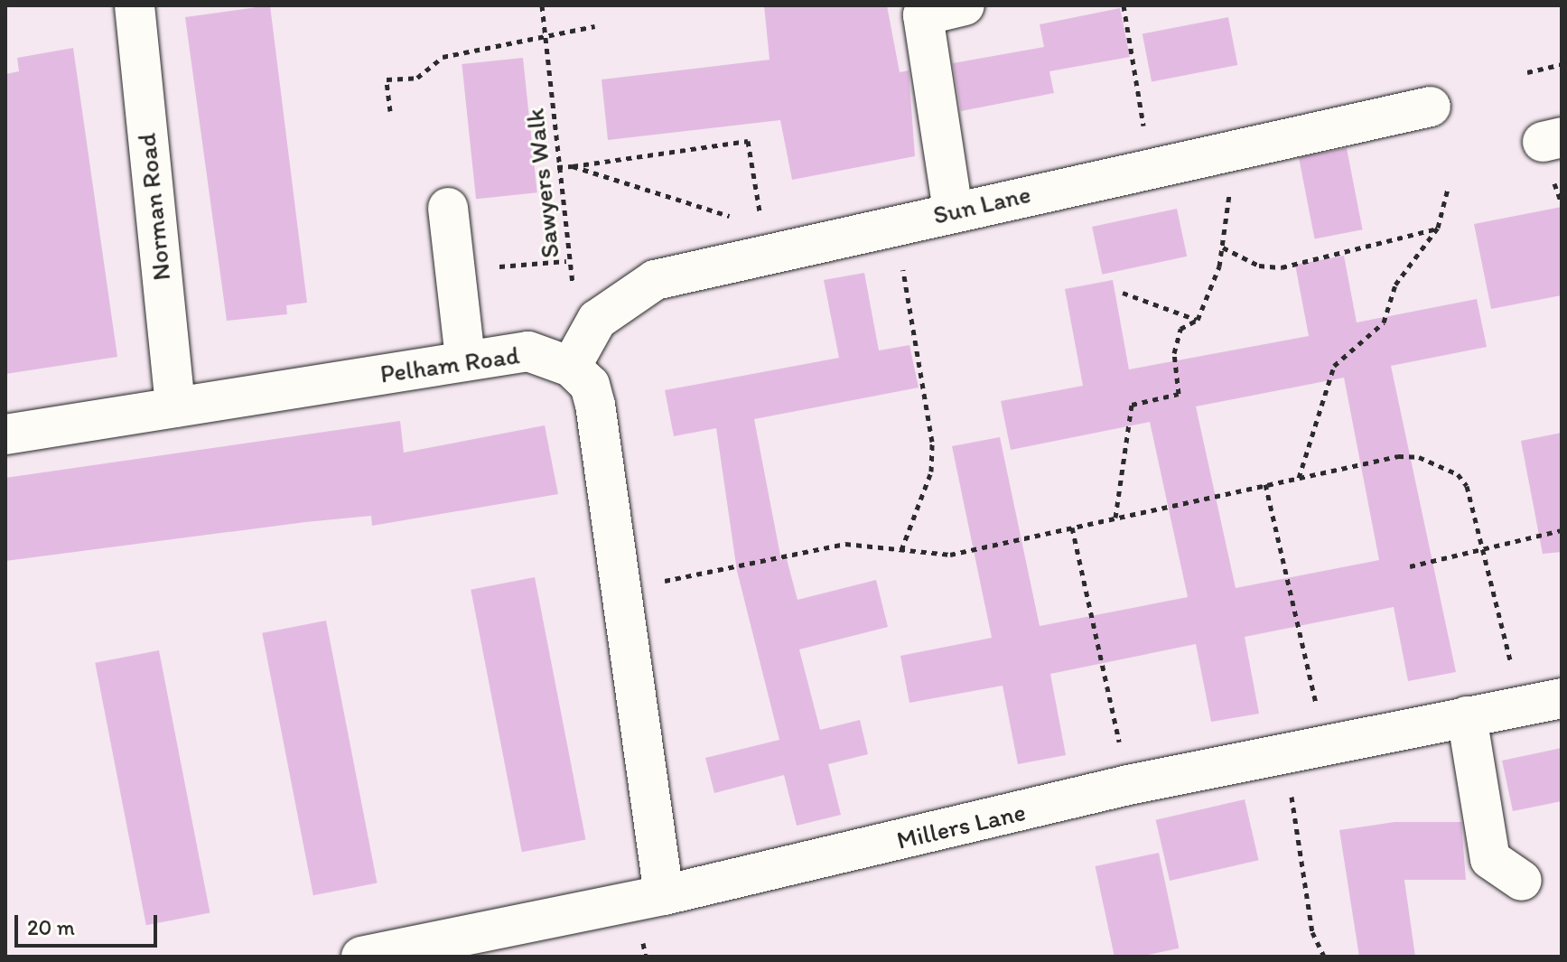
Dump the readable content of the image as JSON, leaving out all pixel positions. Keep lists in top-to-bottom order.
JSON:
{
  "streets": {
    "street": [
      "Sun Lane",
      "Norman Road",
      "Pelham Road",
      "Millers Lane"
    ],
    "path": ["Sawyers Walk"]
  },
  "crossings": [
    ["Sawyers Walk", "Sun Lane"],
    ["Sun Lane", "Pelham Road"],
    ["Norman Road", "Pelham Road"]
  ],
  "scale_bar": "20 m"
}
